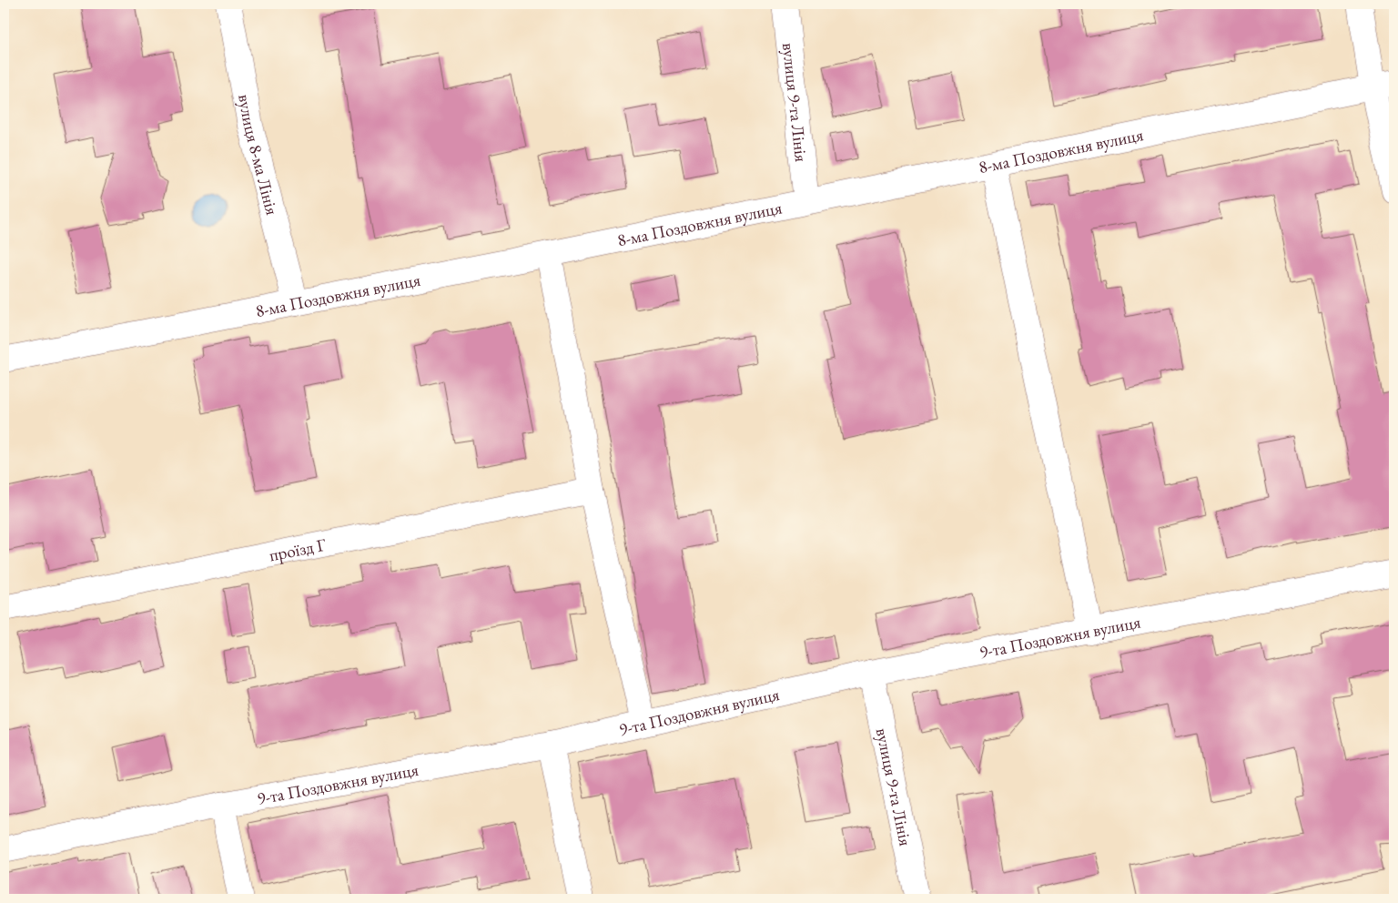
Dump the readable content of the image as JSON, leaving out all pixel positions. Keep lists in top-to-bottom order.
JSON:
{
  "streets": {
    "street": [
      "вулиця 9-та Лінія",
      "8-ма Поздовжня вулиця",
      "вулиця 8-ма Лінія",
      "проїзд Г",
      "9-та Поздовжня вулиця"
    ]
  },
  "crossings": [
    ["вулиця 9-та Лінія", "8-ма Поздовжня вулиця"],
    ["вулиця 9-та Лінія", "9-та Поздовжня вулиця"],
    ["8-ма Поздовжня вулиця", "вулиця 8-ма Лінія"]
  ]
}
